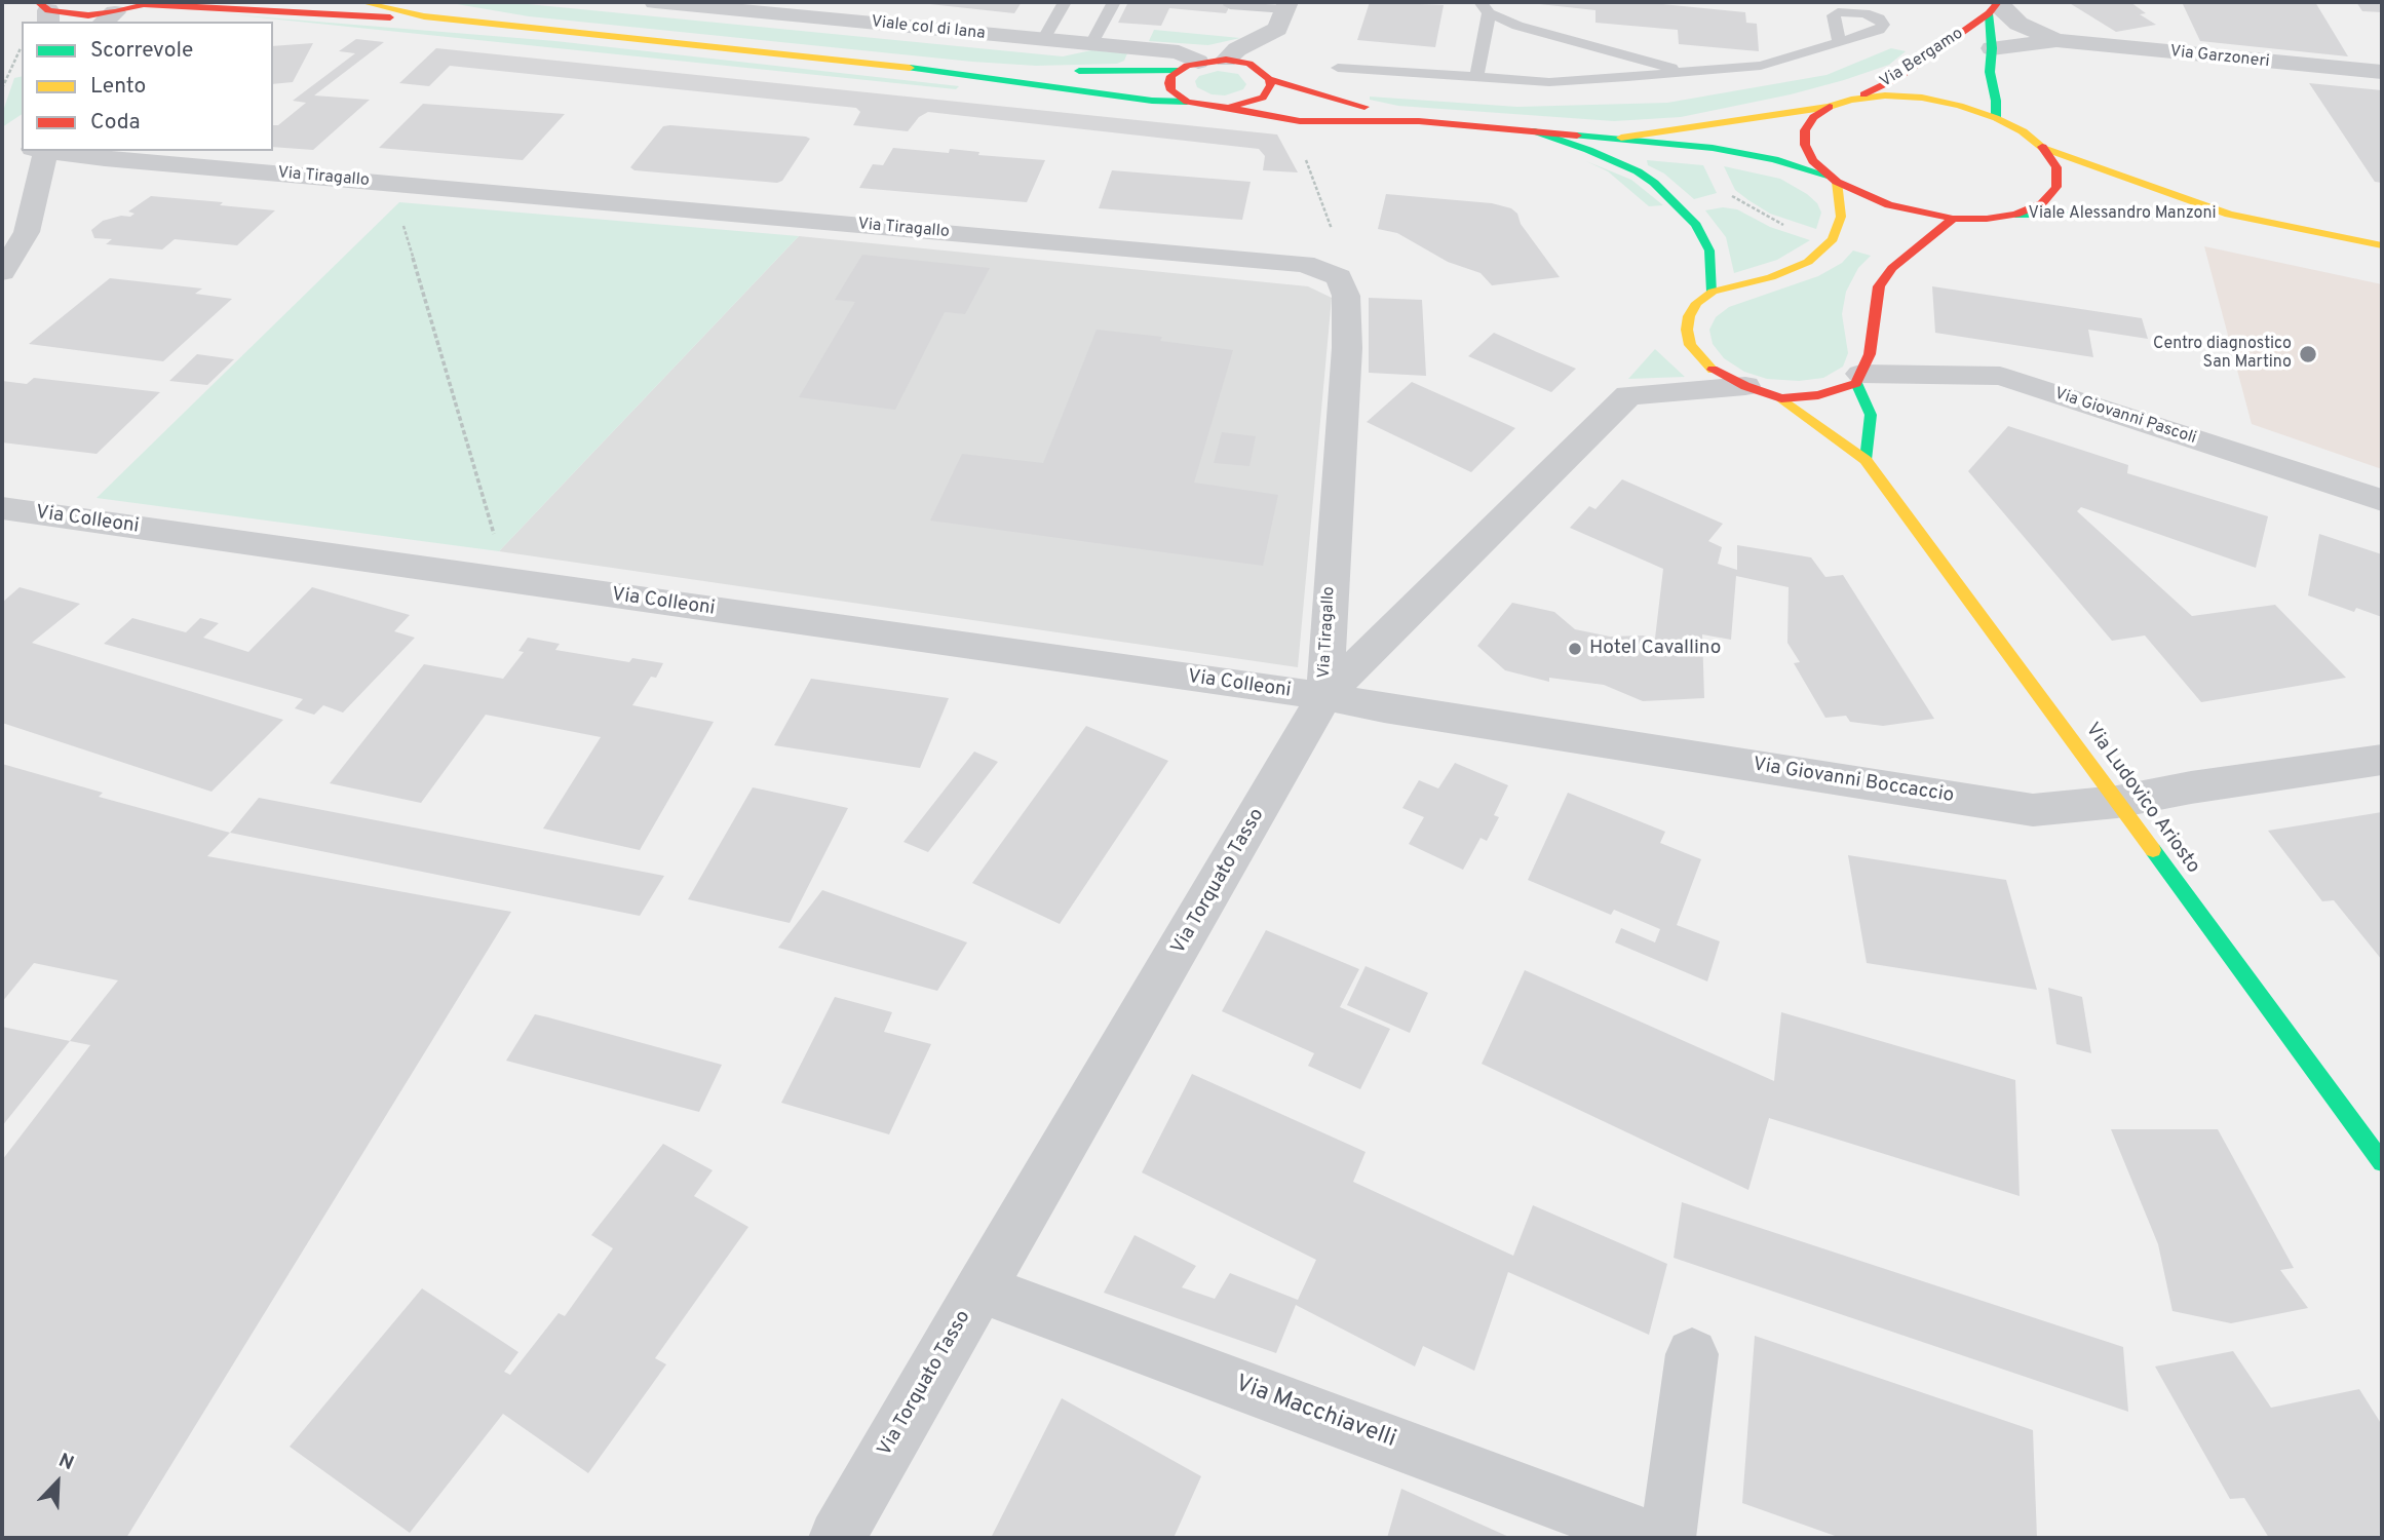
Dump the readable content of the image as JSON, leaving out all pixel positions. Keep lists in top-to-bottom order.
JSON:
{
  "streets": {
    "main road": [
      "Viale col di lana",
      "Via Bergamo",
      "Viale Alessandro Manzoni",
      "Via Ludovico Ariosto",
      "Via Torquato Tasso"
    ],
    "street": [
      "Via Garzoneri",
      "Via Tiragallo",
      "Via Giovanni Pascoli",
      "Via Colleoni",
      "Via Giovanni Boccaccio",
      "Via Macchiavelli"
    ]
  },
  "crossings": [
    ["Via Garzoneri", "Via Bergamo"],
    ["Via Bergamo", "Viale Alessandro Manzoni"],
    ["Via Tiragallo", "Via Colleoni"],
    ["Via Tiragallo", "Via Giovanni Boccaccio"],
    ["Via Tiragallo", "Via Torquato Tasso"],
    ["Via Giovanni Pascoli", "Via Torquato Tasso"],
    ["Via Colleoni", "Via Giovanni Boccaccio"],
    ["Via Colleoni", "Via Torquato Tasso"],
    ["Via Giovanni Boccaccio", "Via Ludovico Ariosto"],
    ["Via Giovanni Boccaccio", "Via Torquato Tasso"],
    ["Via Ludovico Ariosto", "Via Torquato Tasso"],
    ["Via Torquato Tasso", "Via Macchiavelli"]
  ],
  "places": ["Centro diagnostico San Martino", "Hotel Cavallino"],
  "legend": ["Scorrevole", "Lento", "Coda"],
  "north": "top right"
}
